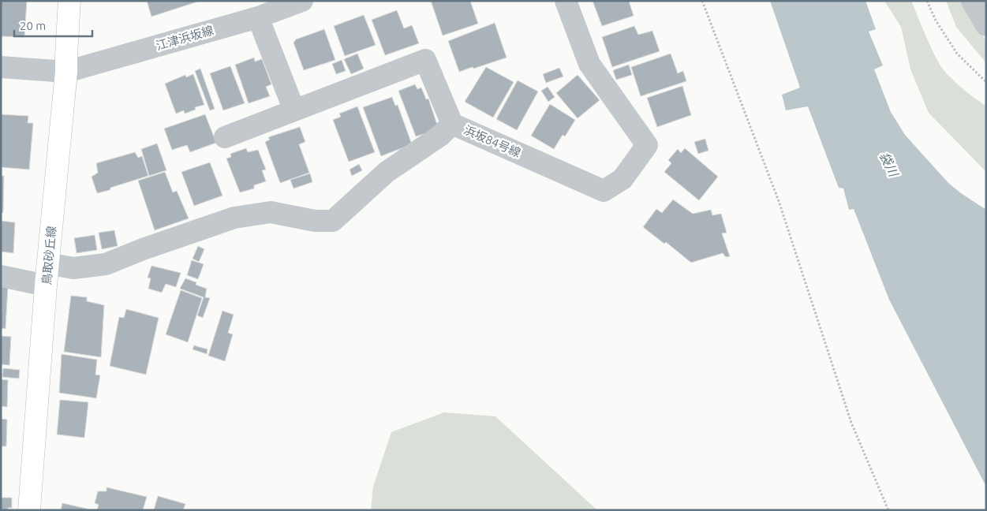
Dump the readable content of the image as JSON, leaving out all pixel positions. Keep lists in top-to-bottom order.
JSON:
{
  "streets": {
    "main road": ["鳥取砂丘線"],
    "street": ["江津浜坂線", "浜坂84号線"]
  },
  "crossings": [
    ["江津浜坂線", "鳥取砂丘線"]
  ],
  "water": ["袋川"],
  "scale_bar": "20 m"
}
